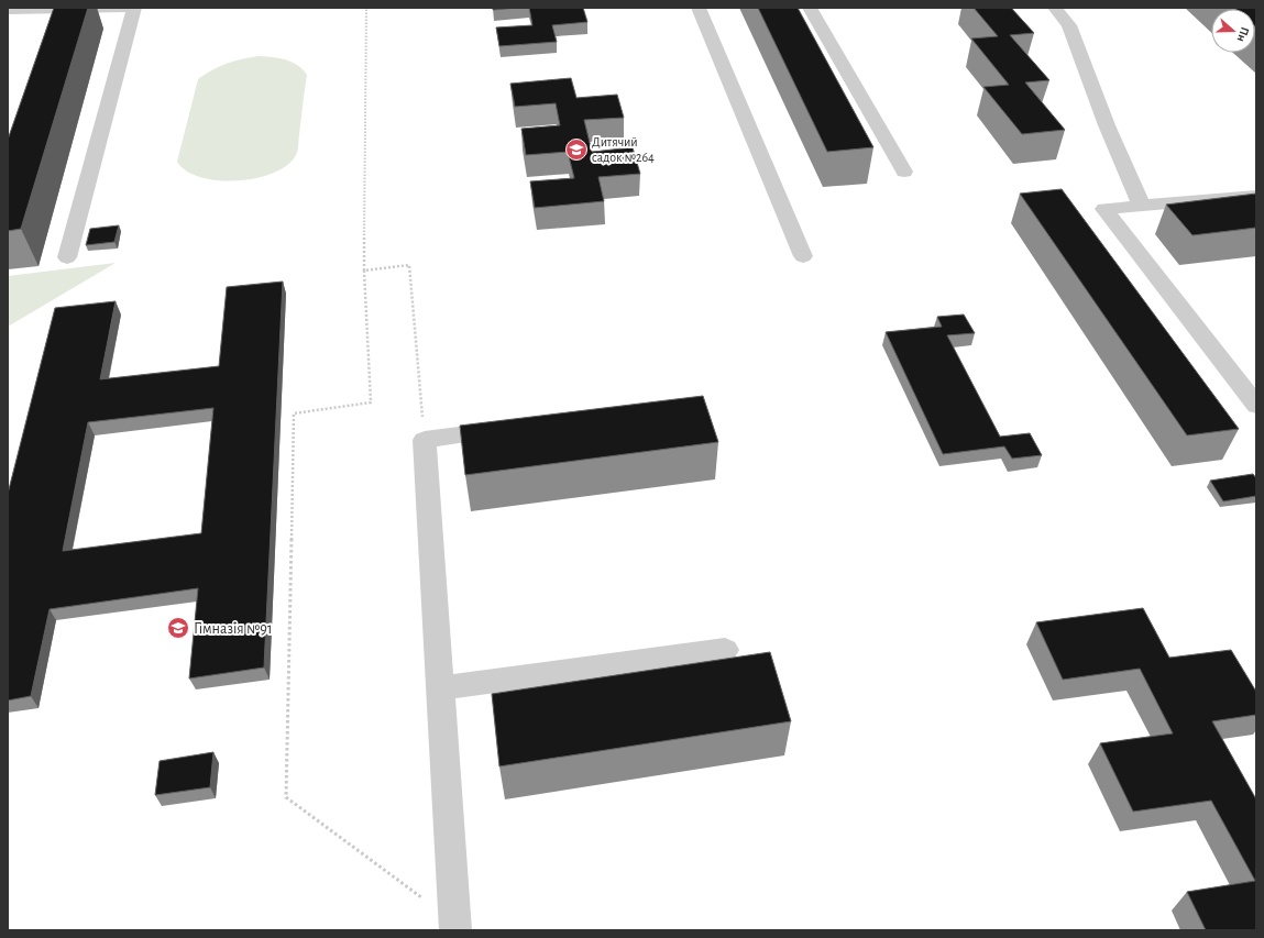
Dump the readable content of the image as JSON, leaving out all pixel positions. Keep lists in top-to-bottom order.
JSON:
{
  "places": {
    "school or university": ["Дитячий садок №264", "Гімназія №91"]
  },
  "north": "right"
}
